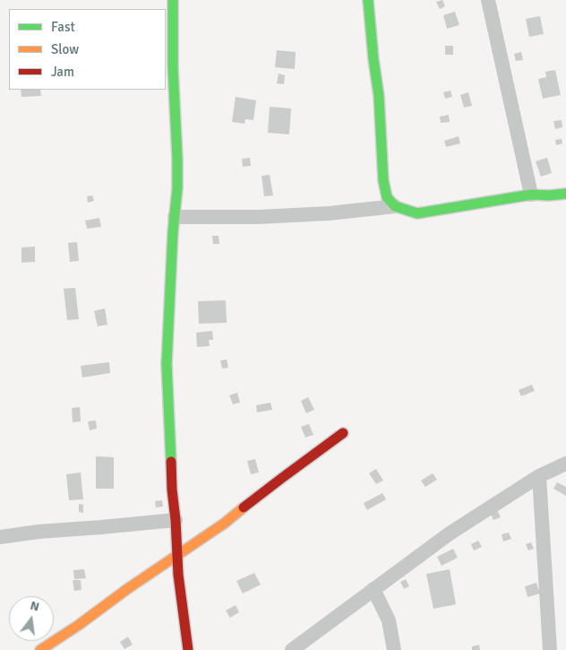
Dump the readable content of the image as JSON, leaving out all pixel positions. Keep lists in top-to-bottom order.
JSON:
{
  "legend": ["Fast", "Slow", "Jam"],
  "north": "top"
}
